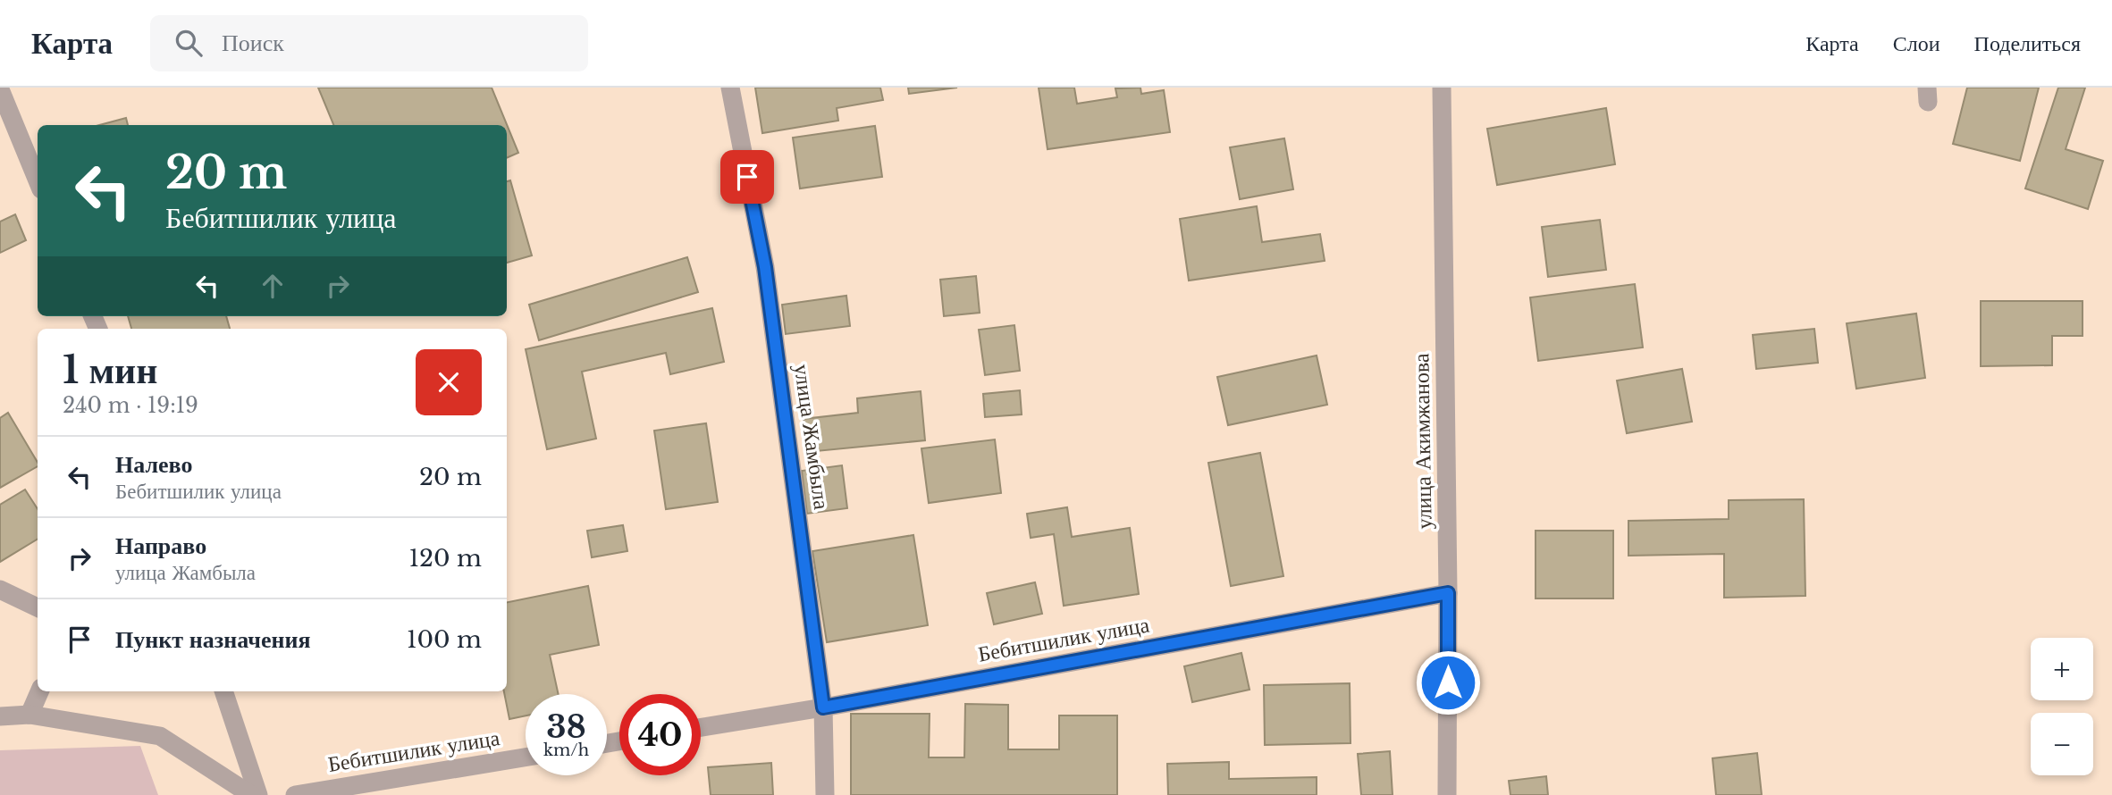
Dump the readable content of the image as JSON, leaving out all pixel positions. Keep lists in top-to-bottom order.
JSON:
{
  "streets": {
    "street": ["улица Жамбыла", "улица Акимжанова", "Бебитшилик улица"]
  },
  "crossings": [
    ["улица Жамбыла", "Бебитшилик улица"],
    ["улица Акимжанова", "Бебитшилик улица"]
  ],
  "page": {
    "header": "Карта",
    "search": "Поиск",
    "nav": ["Карта", "Слои", "Поделиться"],
    "turn": ["20 m", "Бебитшилик улица"],
    "heading": ["1 мин", "240 m · 19:19"],
    "list": [
      {
        "name": "Налево",
        "note": "Бебитшилик улица",
        "value": "20 m"
      },
      {
        "name": "Направо",
        "note": "улица Жамбыла",
        "value": "120 m"
      },
      {
        "name": "Пункт назначения",
        "value": "100 m"
      }
    ],
    "map_buttons": ["+", "−"],
    "speed": "38 km/h",
    "limit": "40"
  }
}
